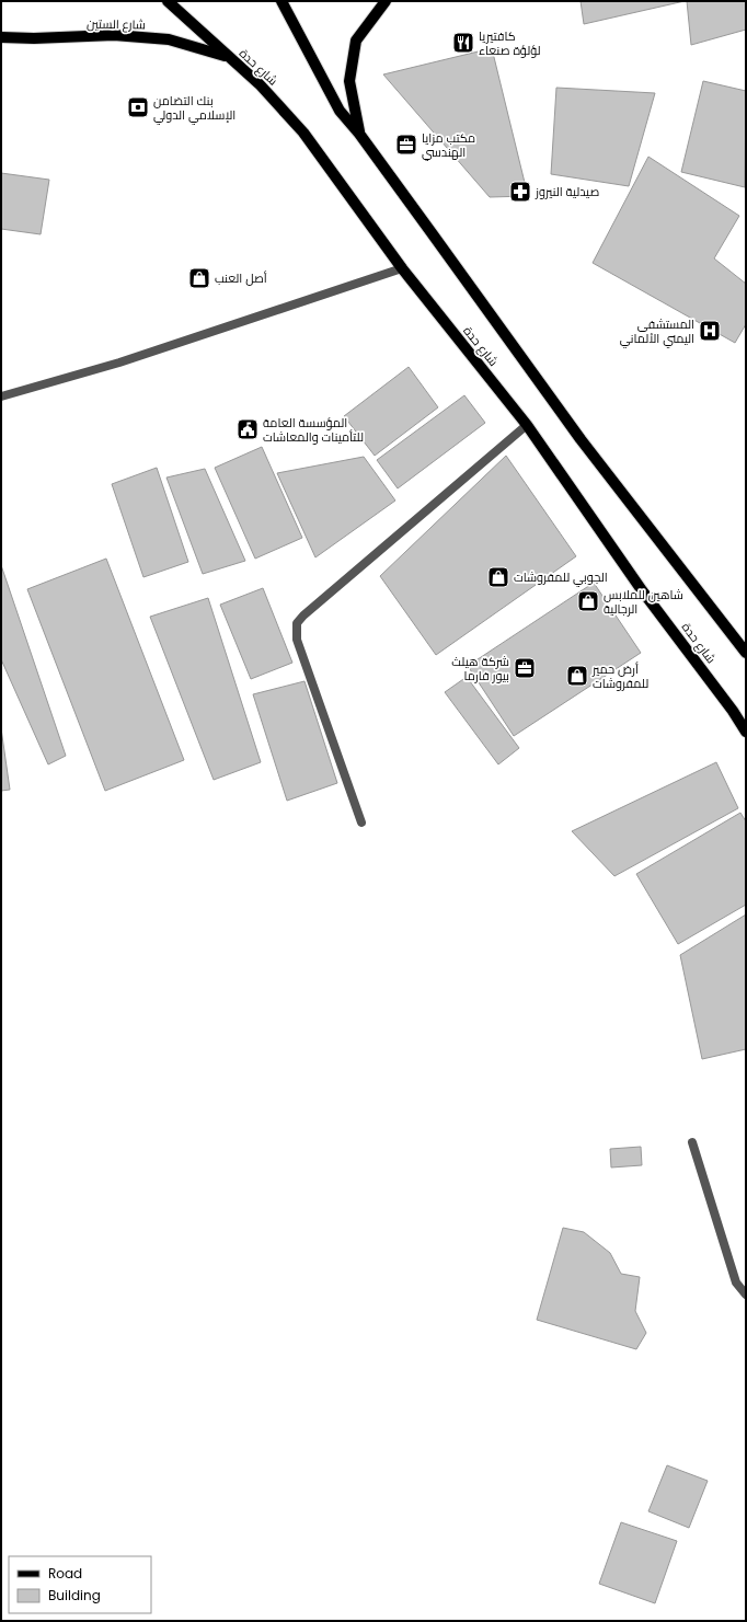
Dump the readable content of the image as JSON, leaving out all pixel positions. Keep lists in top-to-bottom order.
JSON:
{
  "streets": {
    "main road": ["شارع الستين", "شارع حدة"]
  },
  "crossings": [
    ["شارع الستين", "شارع حدة"]
  ],
  "places": {
    "restaurant": ["كافتيريا لؤلؤة صنعاء"],
    "bank": ["بنك التضامن الإسلامي الدولي"],
    "office": ["مكتب مزايا الهندسي", "شركة هيلث بيور فارما"],
    "pharmacy": ["صيدلية النيروز"],
    "shop": [
      "أصل العنب",
      "الجوبي للمفروشات",
      "شاهين للملابس الرجالية",
      "أرض حمير للمفروشات"
    ],
    "hospital": ["المستشفى اليمني الألماني"],
    "public building": ["المؤسسة العامة للتأمينات والمعاشات"]
  },
  "legend": ["Road", "Building"]
}
